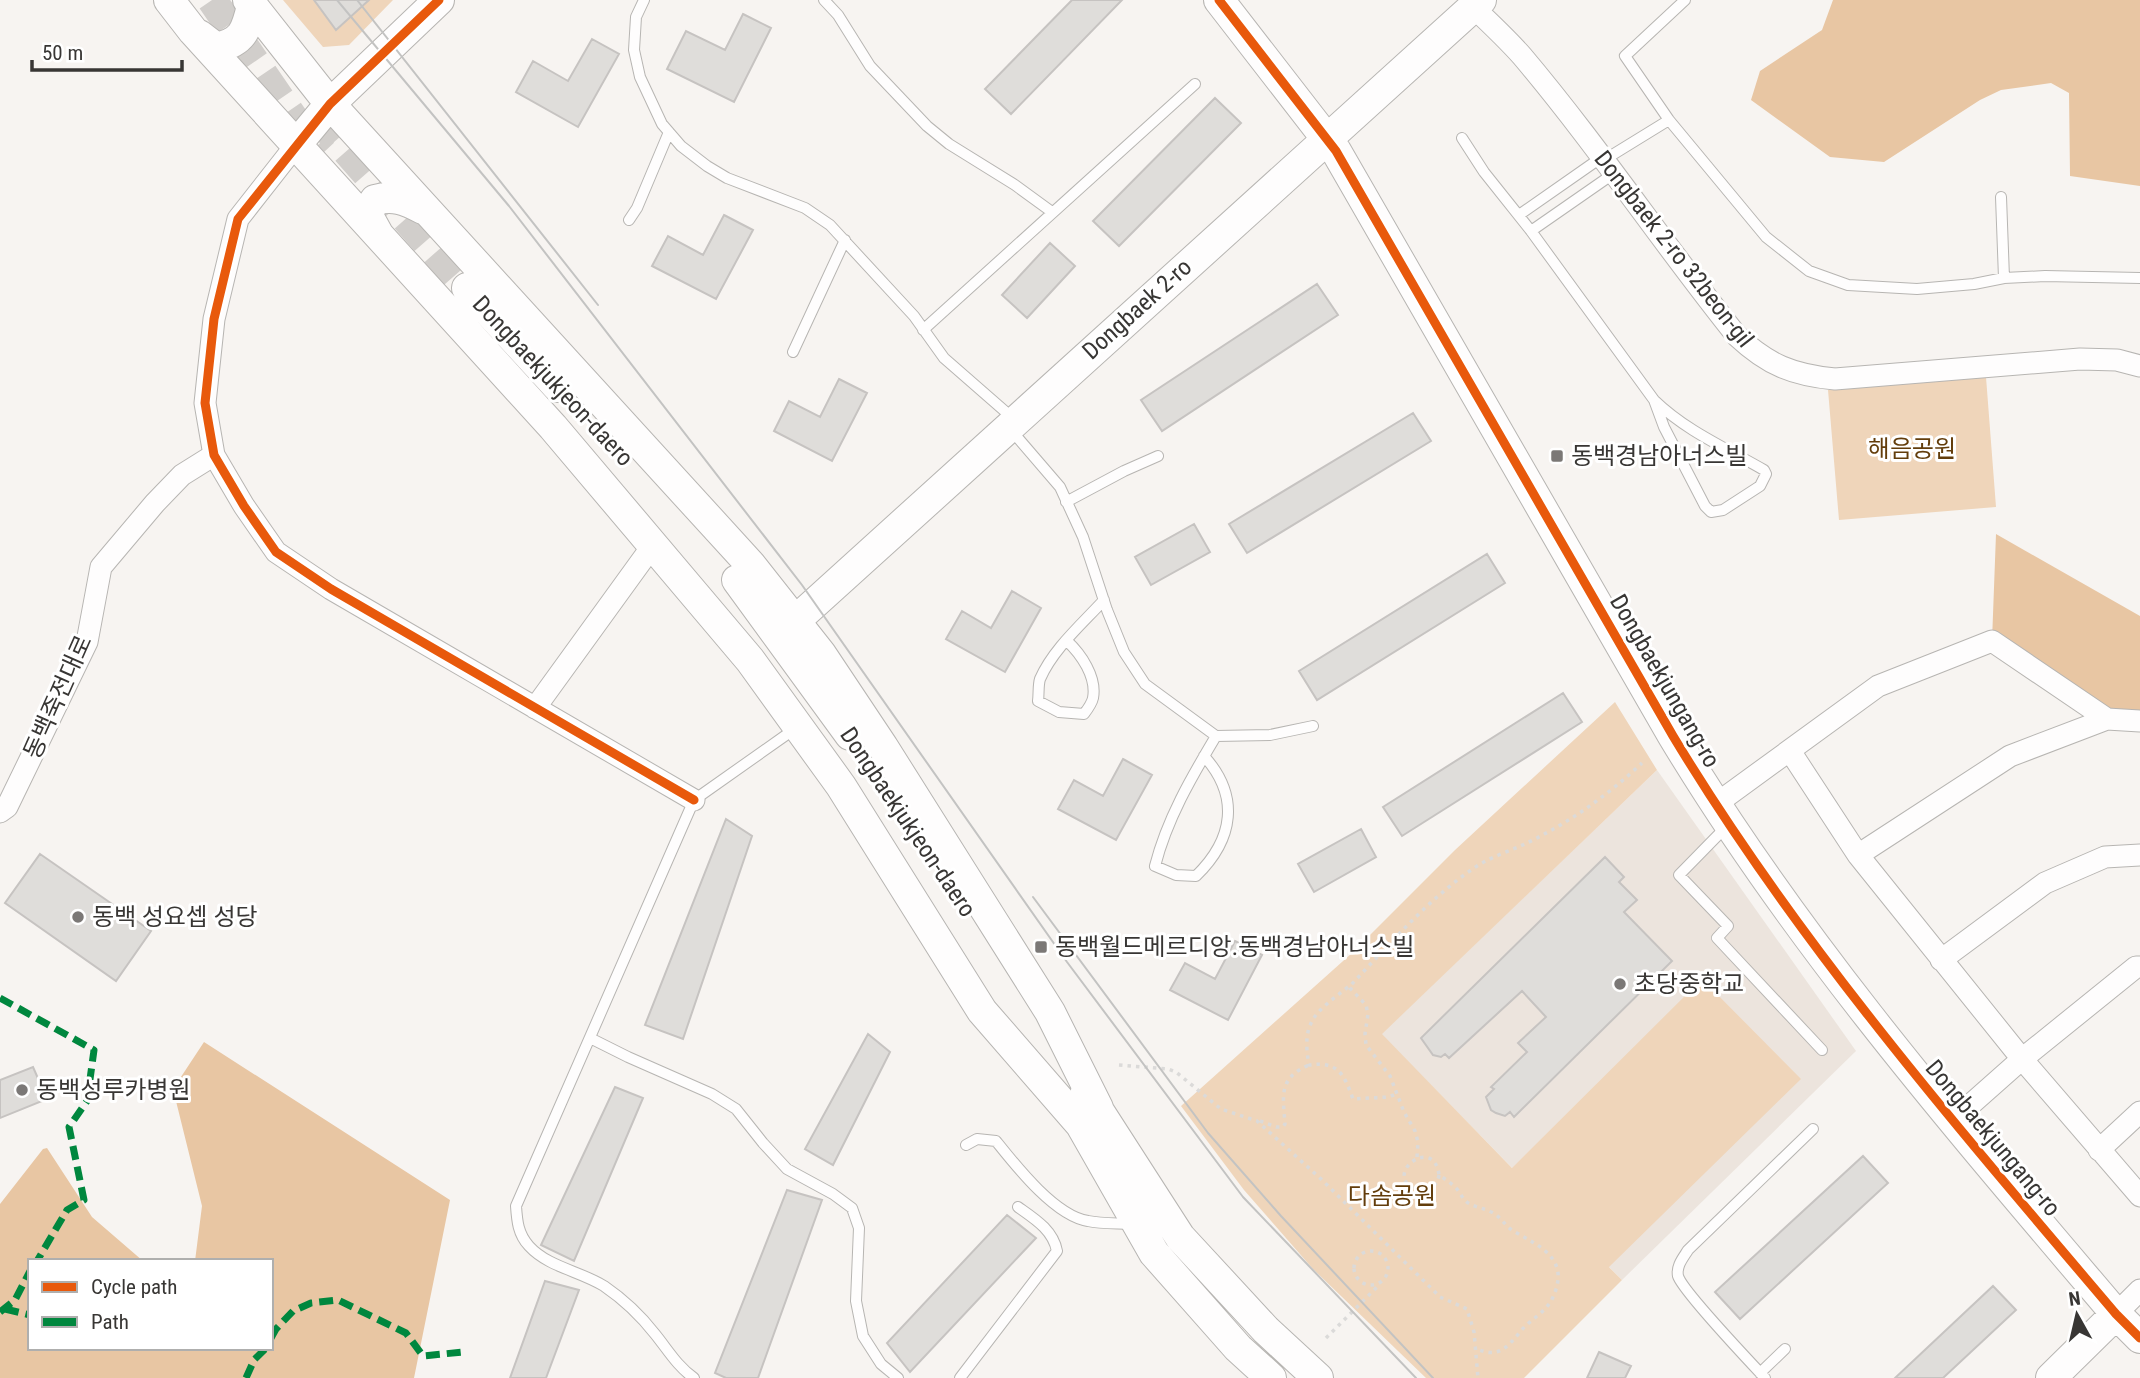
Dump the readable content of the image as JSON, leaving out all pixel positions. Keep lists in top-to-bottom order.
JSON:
{
  "streets": {
    "main road": ["Dongbaek 2-ro", "Dongbaekjukjeon-daero", "Dongbaekjungang-ro"],
    "street": ["Dongbaek 2-ro 32beon-gil", "동백죽전대로"]
  },
  "crossings": [
    ["Dongbaek 2-ro 32beon-gil", "Dongbaek 2-ro"],
    ["Dongbaek 2-ro", "Dongbaekjungang-ro"]
  ],
  "parks": ["해음공원", "다솜공원"],
  "places": {
    "transit": ["동백경남아너스빌", "동백월드메르디앙.동백경남아너스빌"],
    "other": ["동백 성요셉 성당", "초당중학교", "동백성루카병원"]
  },
  "legend": ["Cycle path", "Path"],
  "scale_bar": "50 m",
  "north": "top"
}
